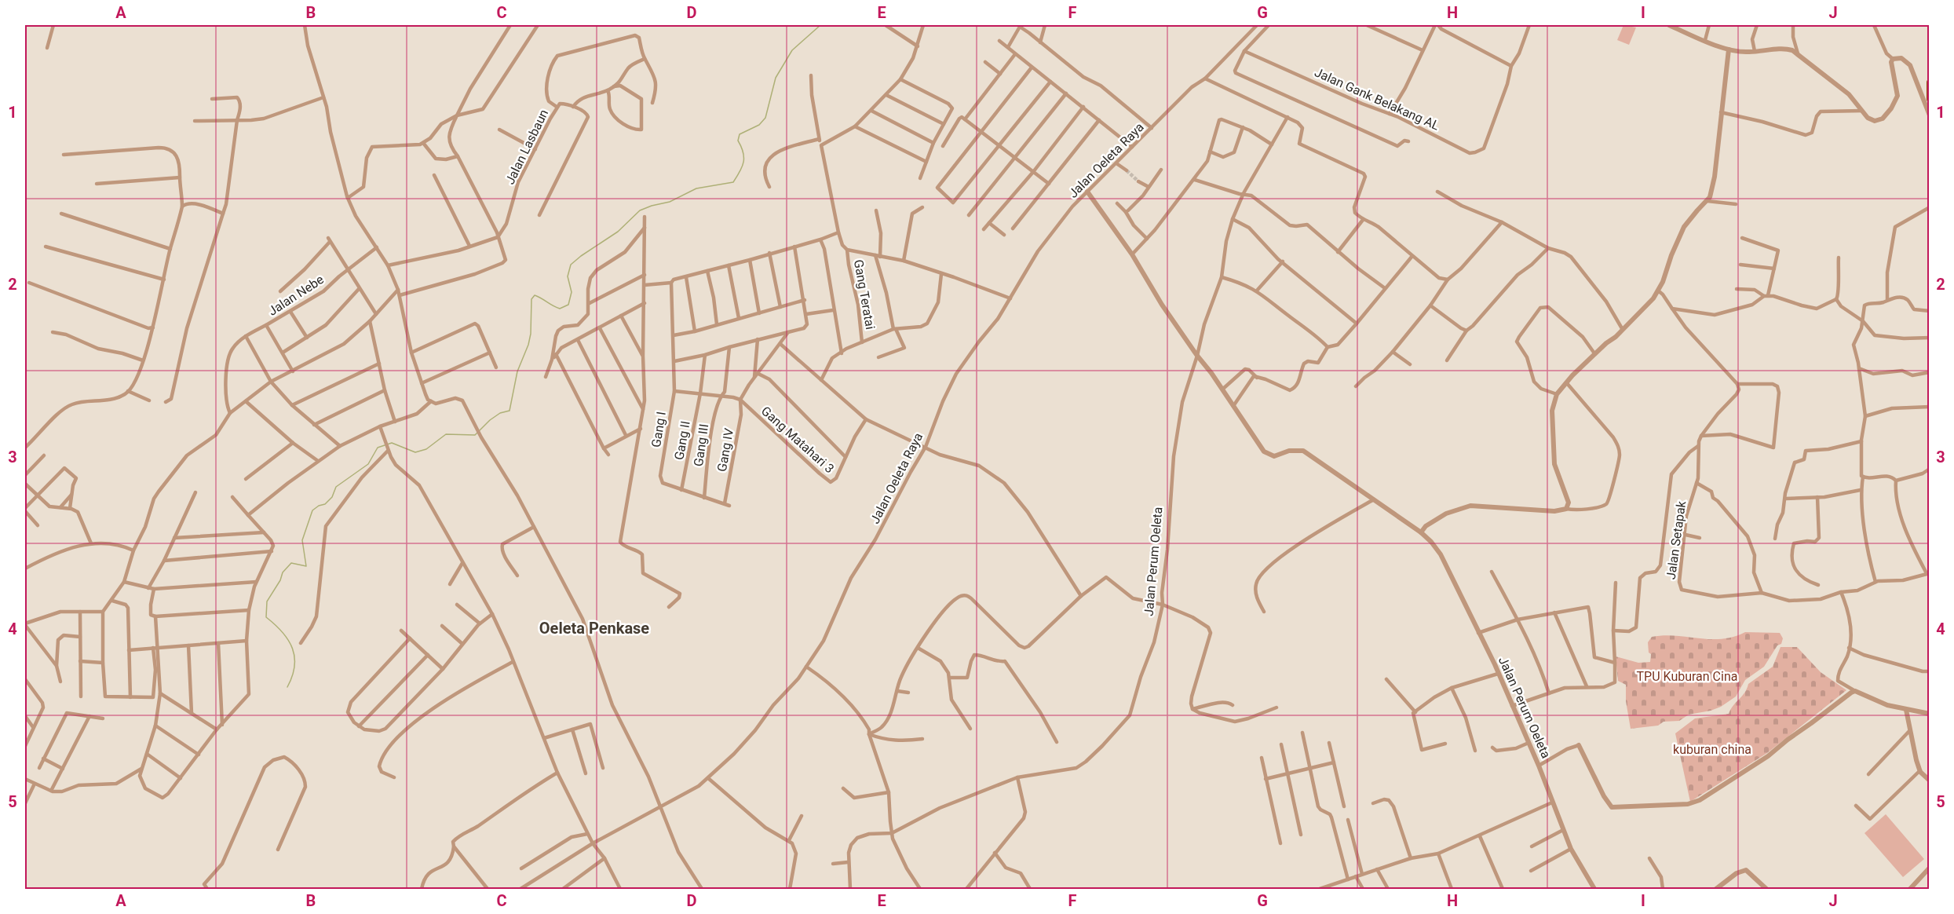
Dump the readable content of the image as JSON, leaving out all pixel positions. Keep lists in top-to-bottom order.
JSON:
{
  "streets": {
    "street": [
      "Jalan Gank Belakang AL",
      "Jalan Lasbaun",
      "Jalan Oeleta Raya",
      "Gang Teratai",
      "Jalan Nebe",
      "Gang I",
      "Gang Matahari 3",
      "Gang II",
      "Gang III",
      "Gang IV",
      "Jalan Setapak",
      "Jalan Perum Oeleta"
    ]
  },
  "crossings": [
    ["Gang I", "Gang II"],
    ["Gang Matahari 3", "Gang IV"]
  ],
  "districts": ["Oeleta Penkase"],
  "parks": ["TPU Kuburan Cina", "kuburan china"],
  "grid": {
    "columns": [
      "A",
      "B",
      "C",
      "D",
      "E",
      "F",
      "G",
      "H",
      "I",
      "J"
    ],
    "rows": [
      "1",
      "2",
      "3",
      "4",
      "5"
    ]
  }
}
